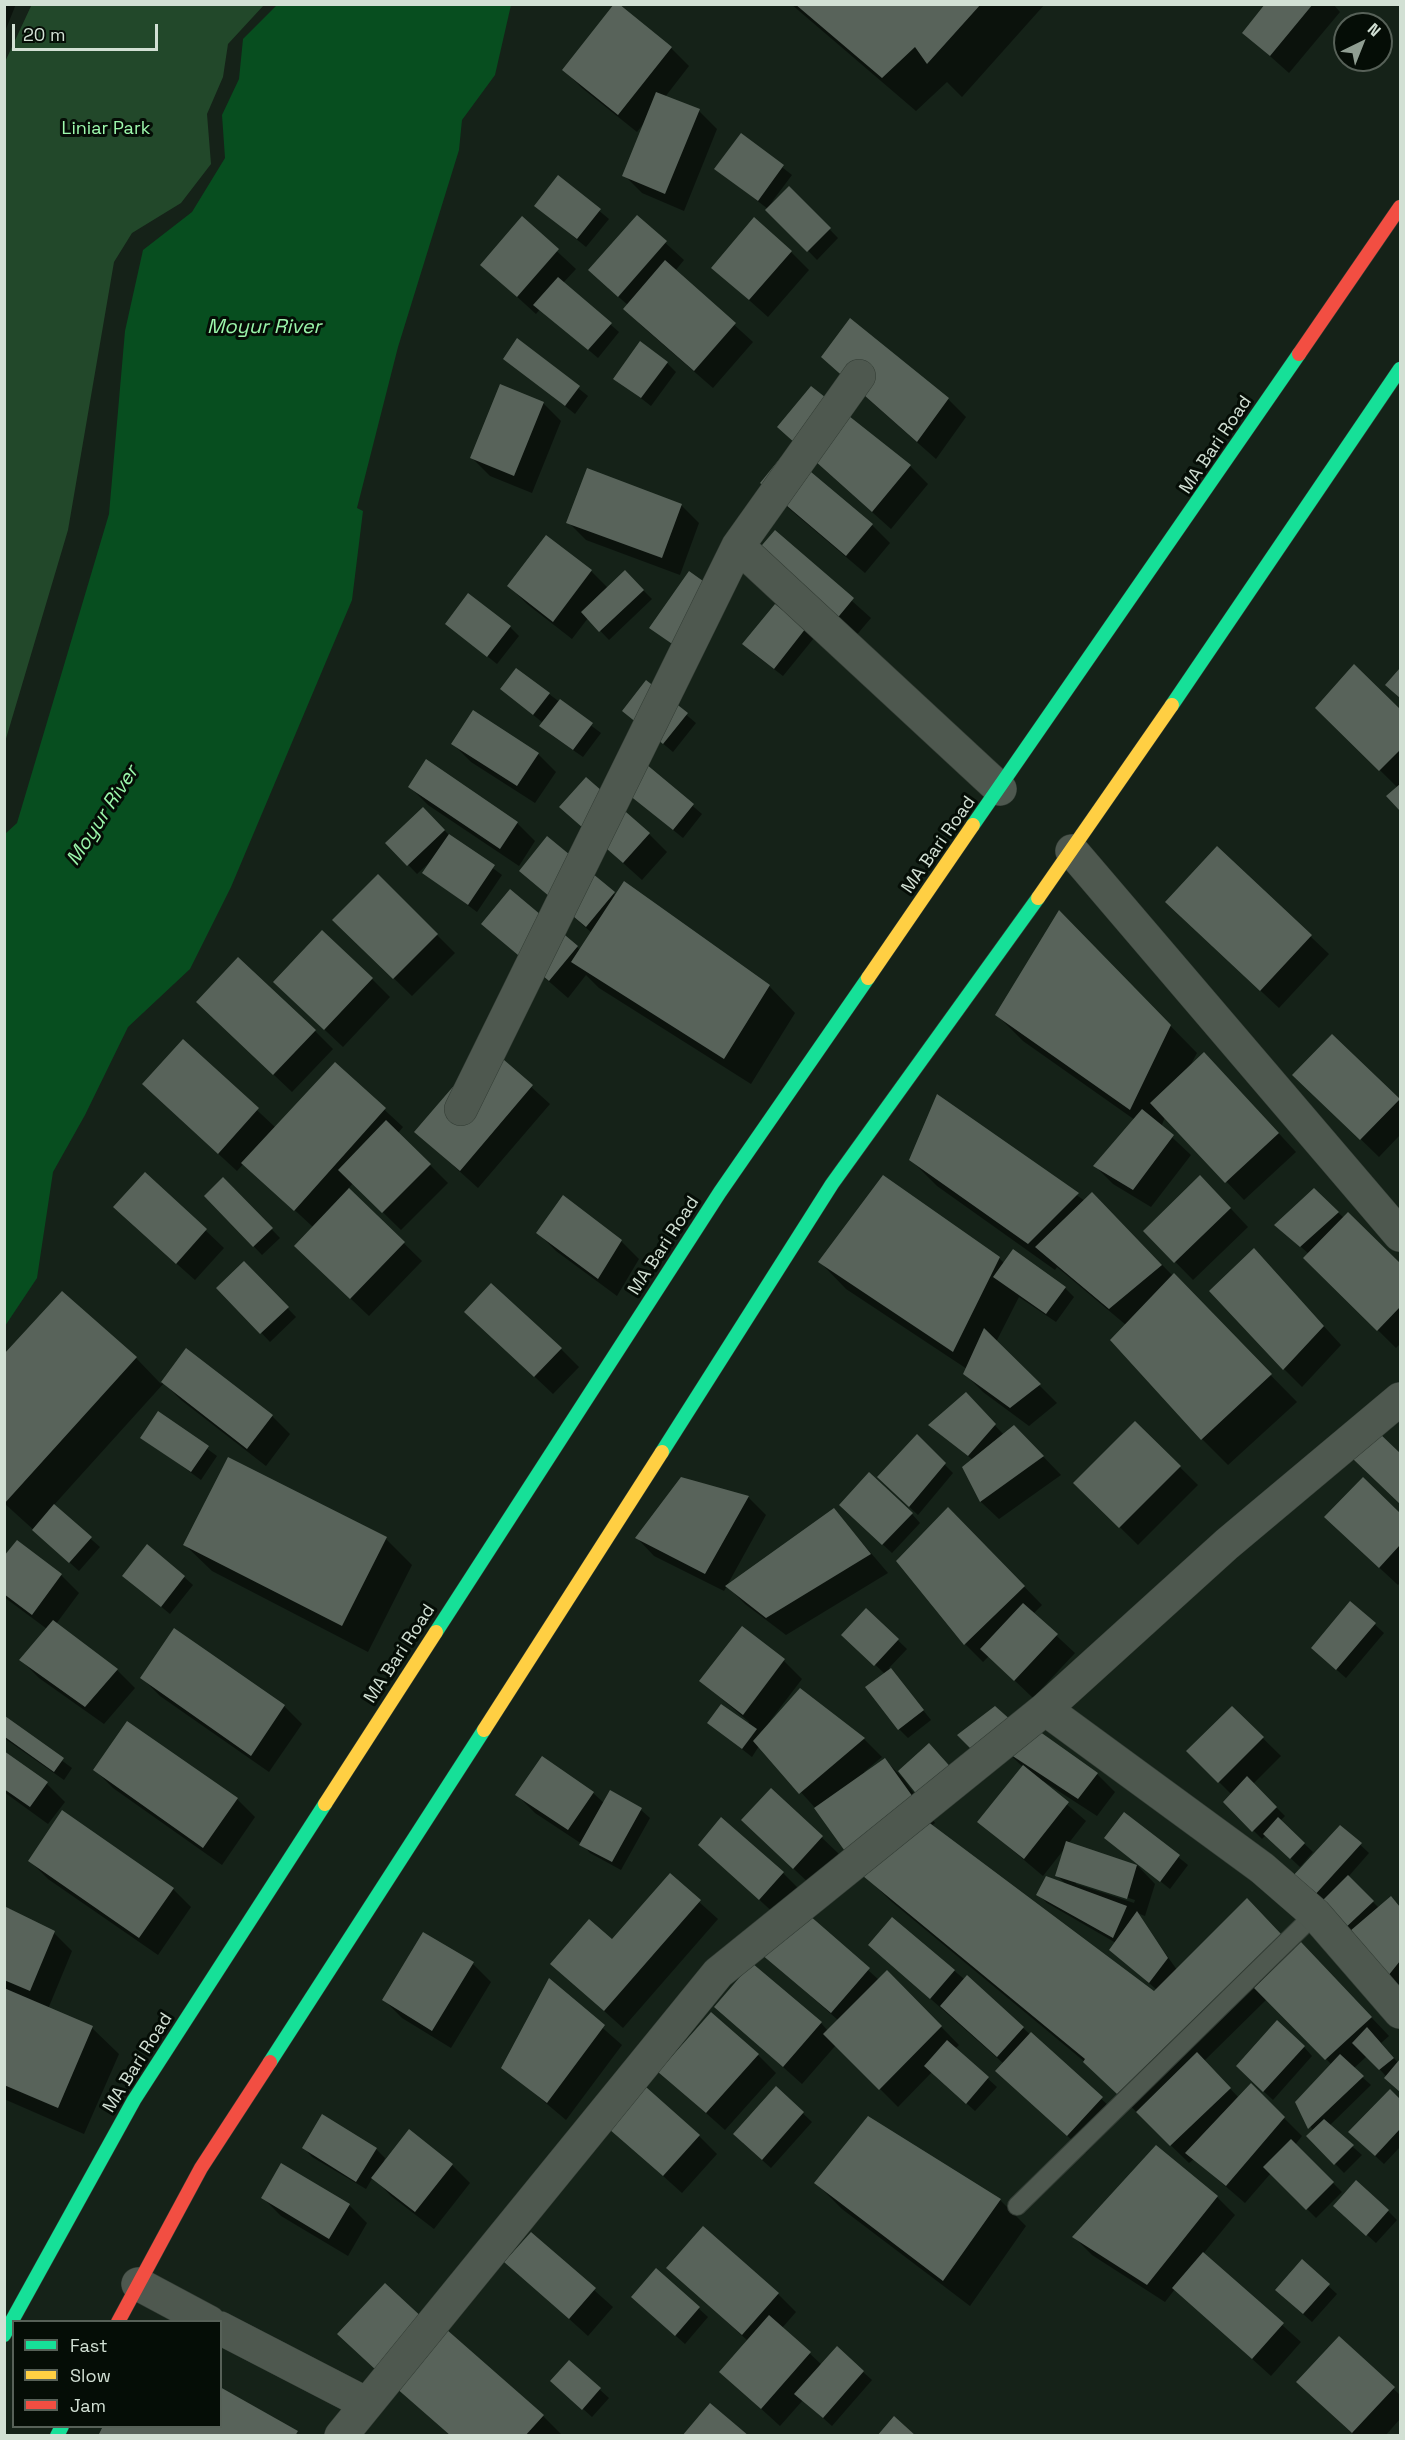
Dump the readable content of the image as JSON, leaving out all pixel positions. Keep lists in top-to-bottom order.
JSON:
{
  "streets": {
    "main road": ["MA Bari Road"]
  },
  "water": ["Moyur River"],
  "parks": ["Liniar Park"],
  "legend": ["Fast", "Slow", "Jam"],
  "scale_bar": "20 m",
  "north": "top right"
}
